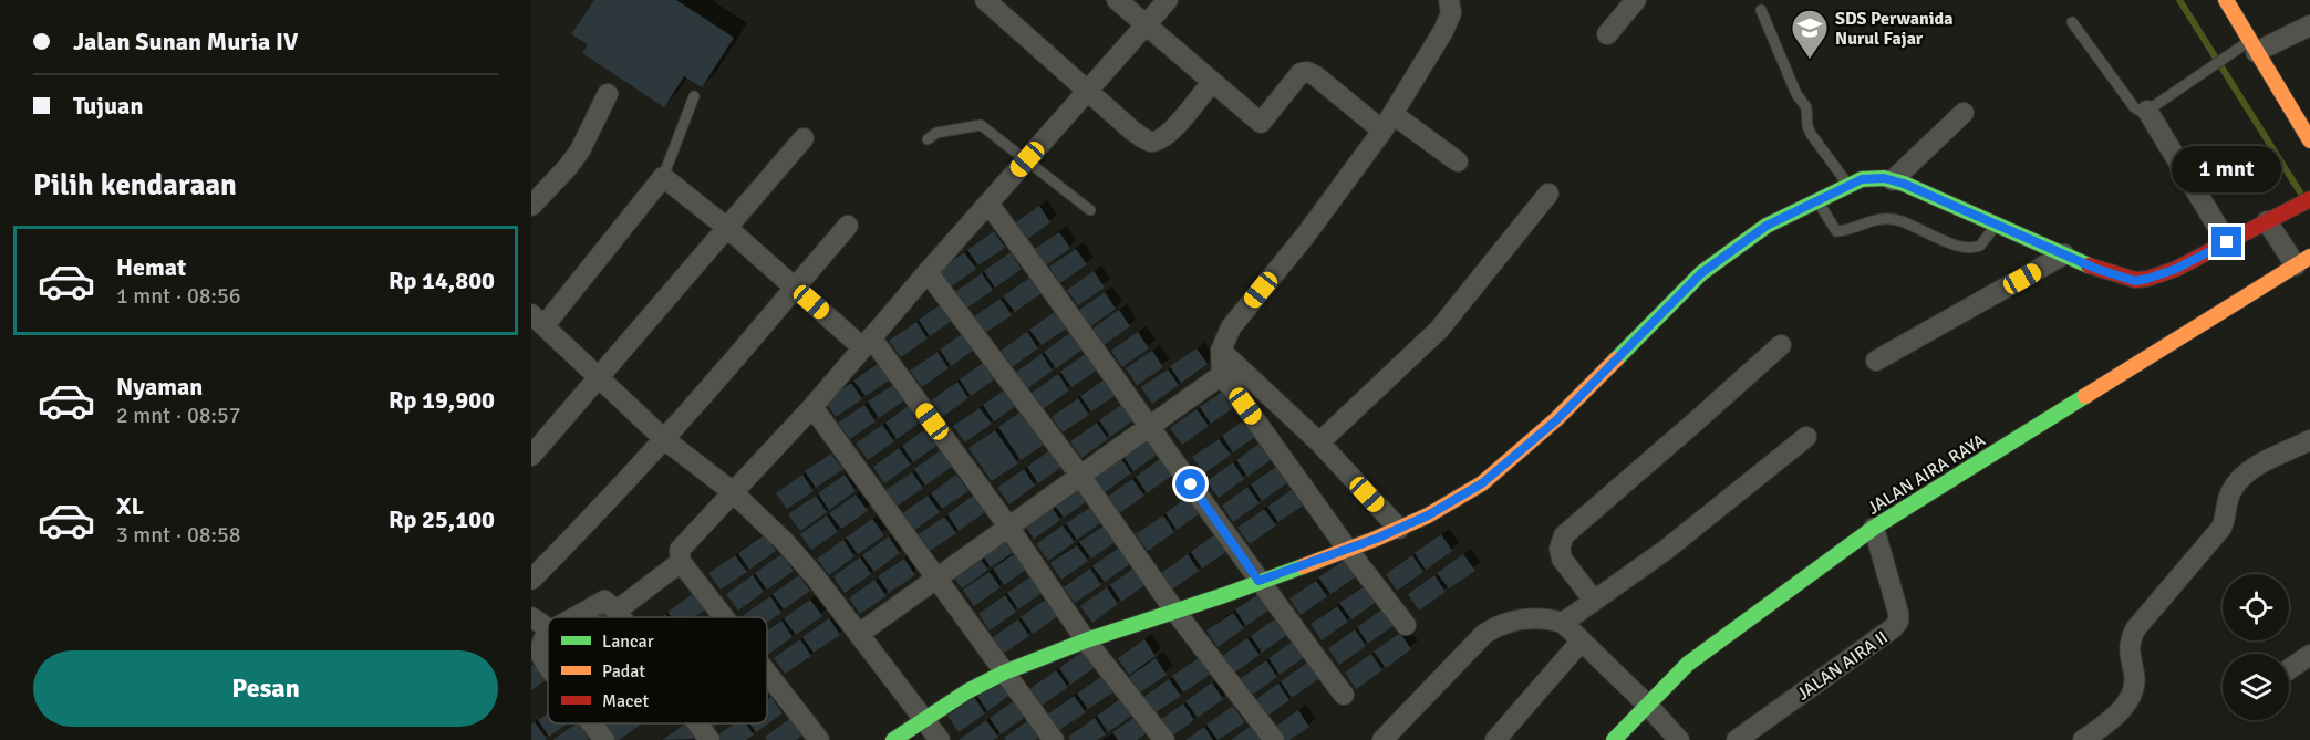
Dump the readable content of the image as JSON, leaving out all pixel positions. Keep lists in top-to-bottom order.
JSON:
{
  "streets": {
    "street": ["JALAN AIRA RAYA", "JALAN AIRA II"]
  },
  "crossings": [
    ["JALAN AIRA RAYA", "JALAN AIRA II"]
  ],
  "places": {
    "school or university": ["SDS Perwanida Nurul Fajar"]
  },
  "legend": ["Lancar", "Padat", "Macet"],
  "page": {
    "banner": ["Jalan Sunan Muria IV", "Tujuan"],
    "heading": "Pilih kendaraan",
    "bubble": "1 mnt",
    "list": [
      {
        "name": "Hemat",
        "note": "1 mnt · 08:56",
        "value": "Rp 14,800"
      },
      {
        "name": "Nyaman",
        "note": "2 mnt · 08:57",
        "value": "Rp 19,900"
      },
      {
        "name": "XL",
        "note": "3 mnt · 08:58",
        "value": "Rp 25,100"
      }
    ],
    "buttons": "Pesan"
  }
}
